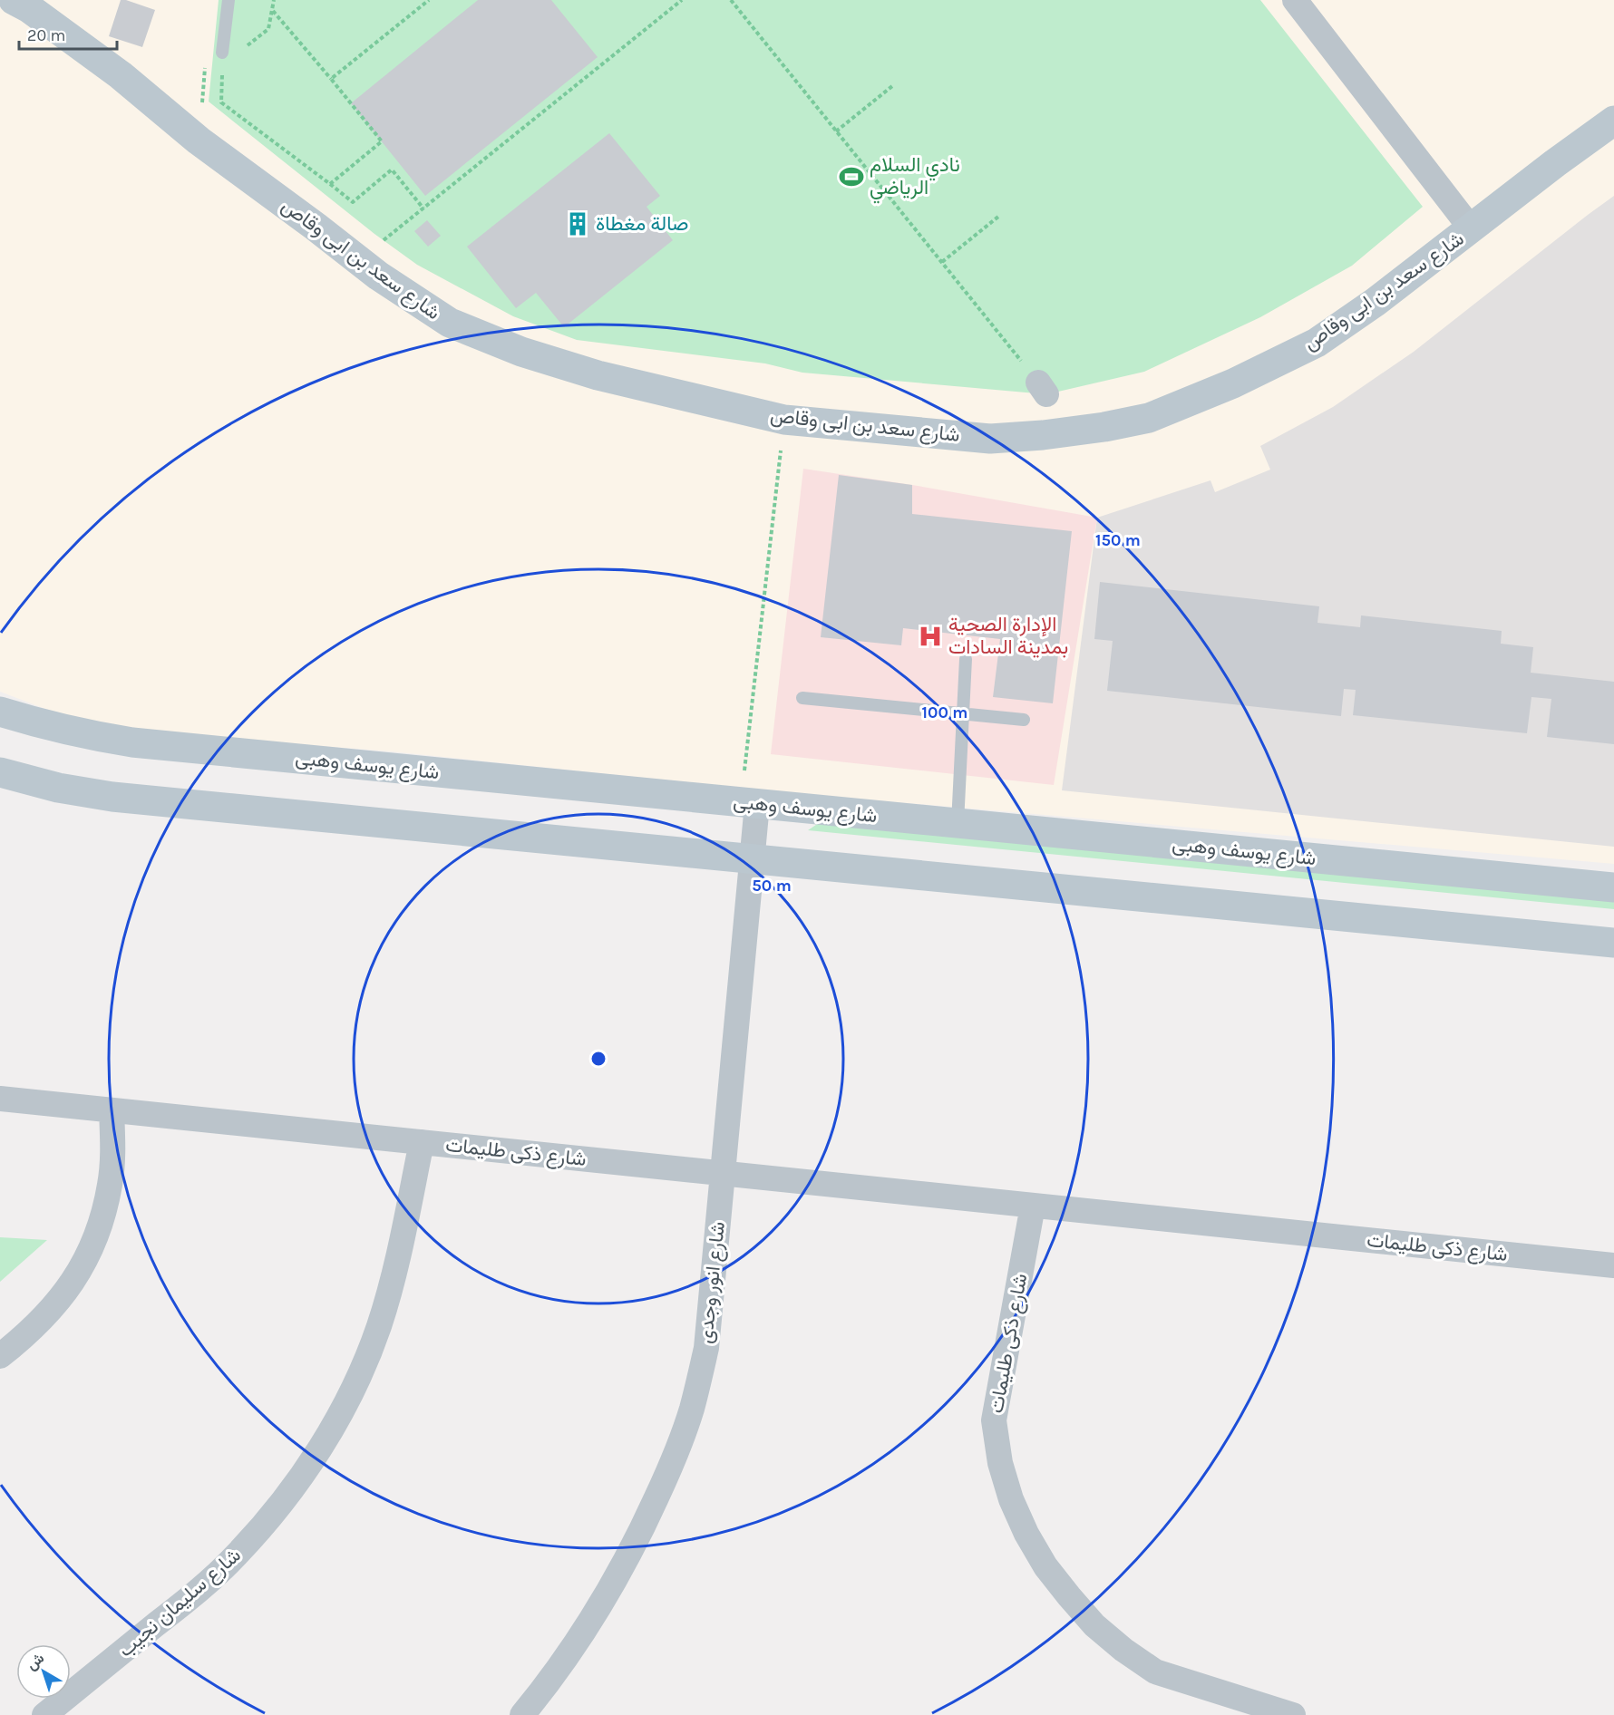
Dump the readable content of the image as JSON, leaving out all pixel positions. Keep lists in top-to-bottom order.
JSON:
{
  "streets": {
    "street": [
      "شارع سعد بن ابى وقاص",
      "شارع يوسف وهبى",
      "شارع ذكى طليمات",
      "شارع انور وجدى",
      "شارع سليمان نجيب"
    ]
  },
  "crossings": [
    ["شارع يوسف وهبى", "شارع انور وجدى"],
    ["شارع ذكى طليمات", "شارع انور وجدى"],
    ["شارع ذكى طليمات", "شارع سليمان نجيب"]
  ],
  "places": {
    "sports": ["نادي السلام الرياضي"],
    "building": ["صالة مغطاة"],
    "hospital": ["الإدارة الصحية بمدينة السادات"]
  },
  "scale_bar": "20 m",
  "north": "top left",
  "rings": ["150 m", "100 m", "50 m"]
}
